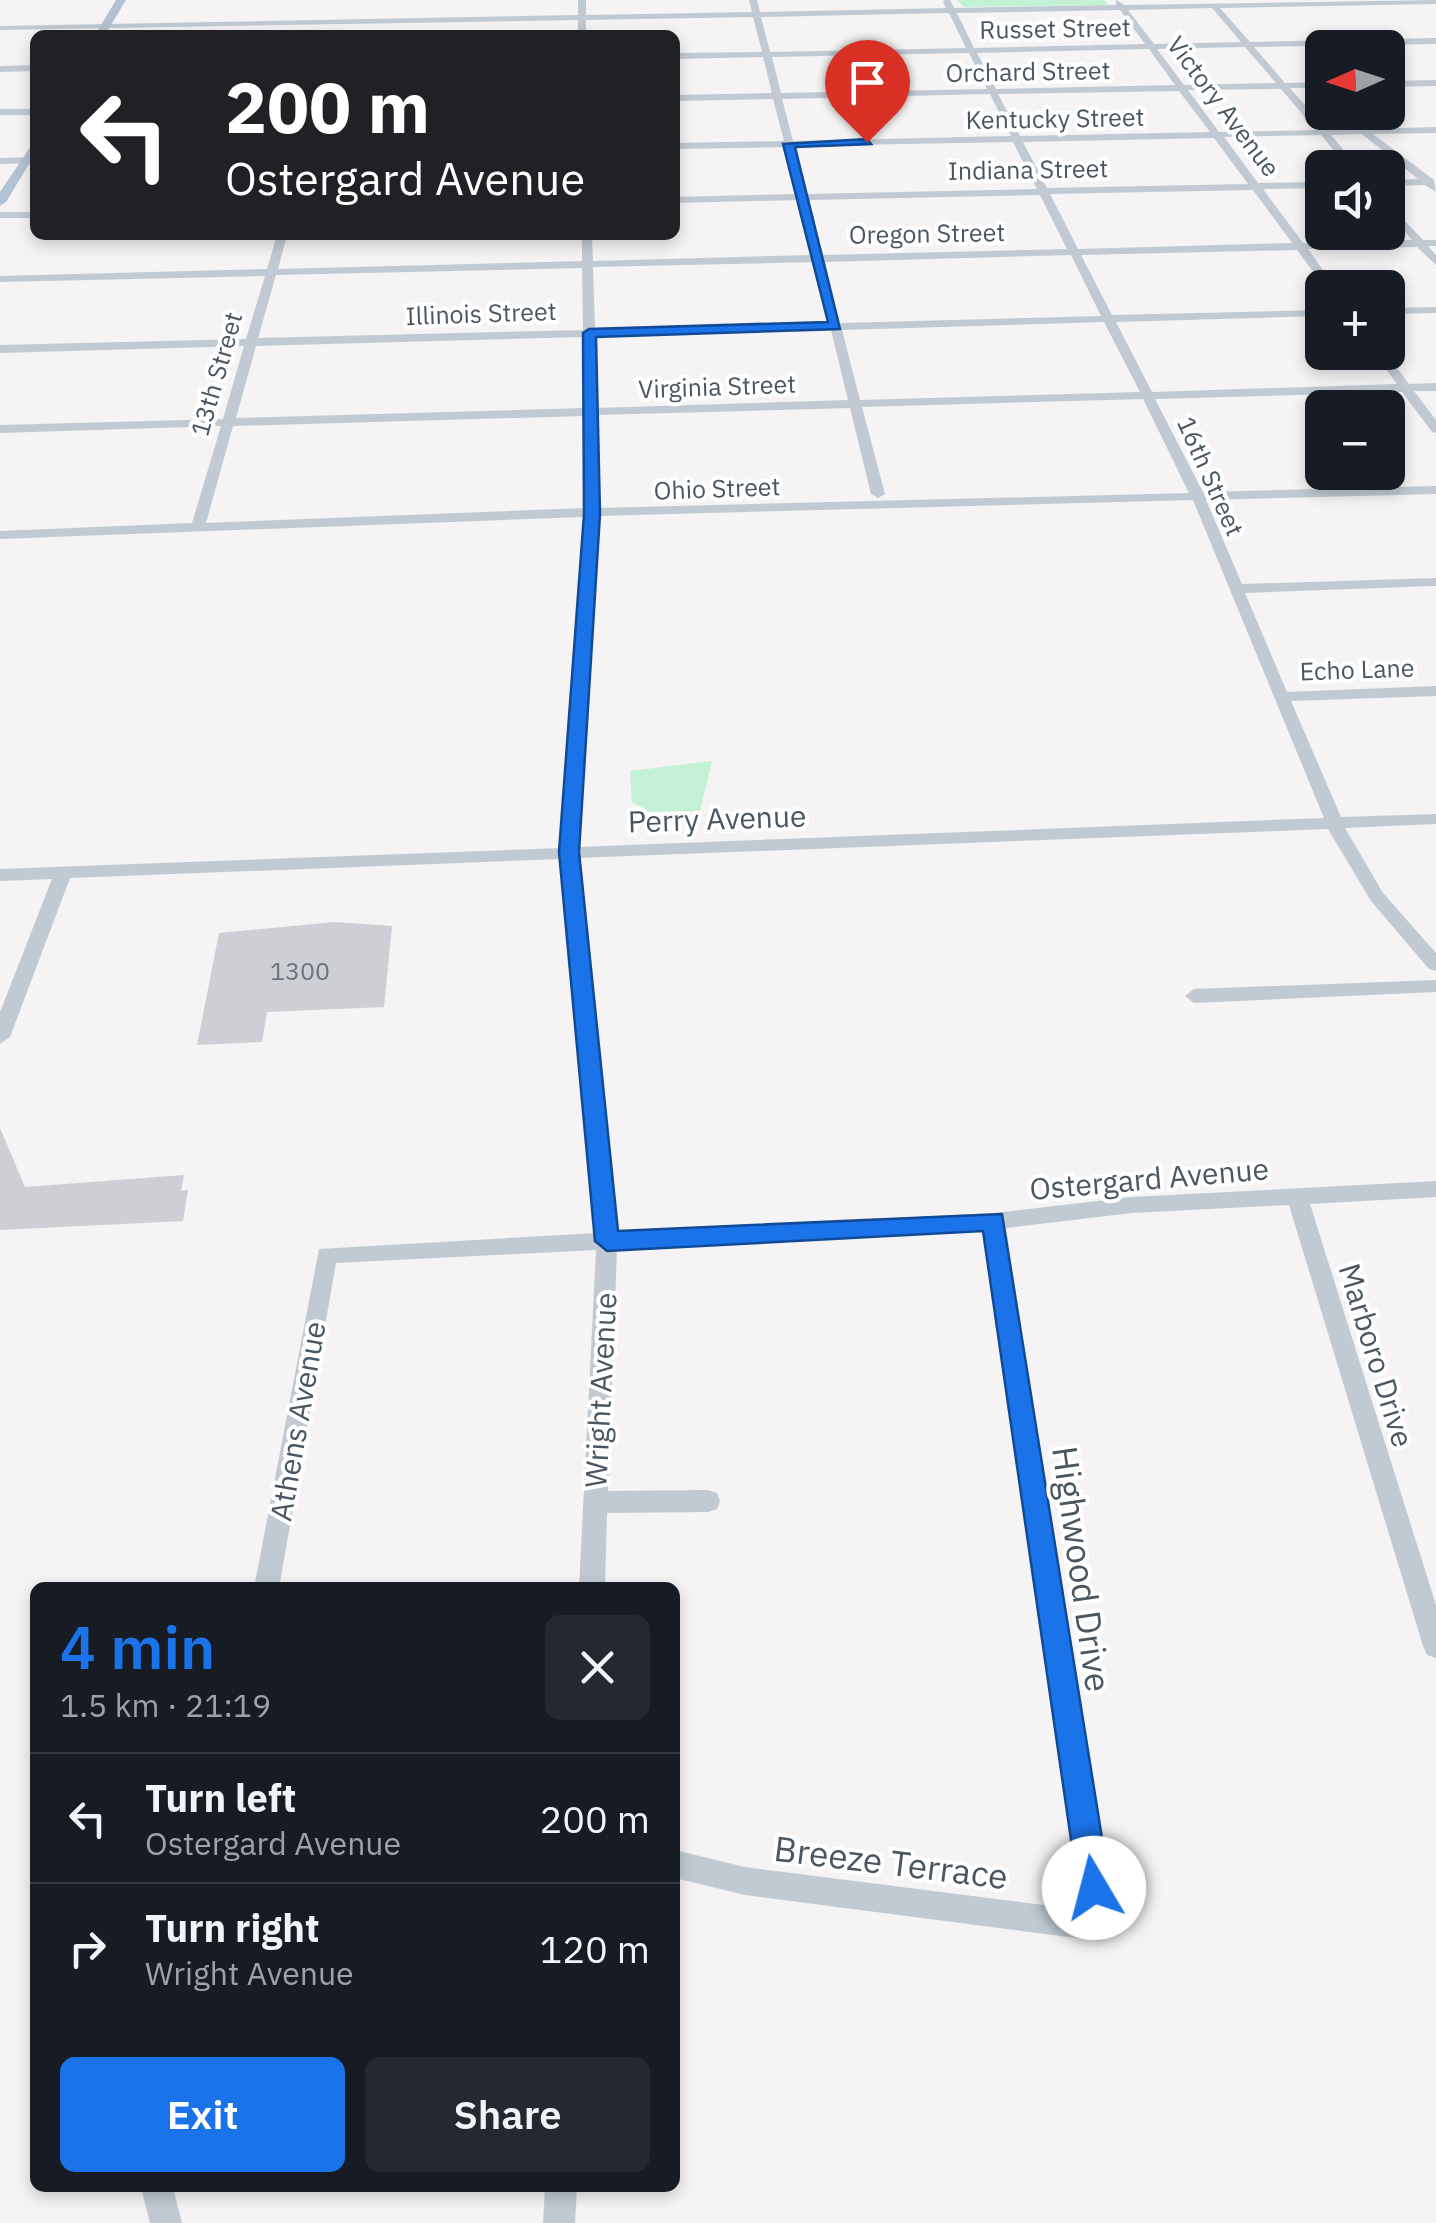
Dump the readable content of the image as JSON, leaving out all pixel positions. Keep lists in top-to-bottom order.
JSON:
{
  "streets": {
    "street": [
      "Russet Street",
      "Orchard Street",
      "Victory Avenue",
      "Kentucky Street",
      "Indiana Street",
      "Oregon Street",
      "Illinois Street",
      "13th Street",
      "Virginia Street",
      "16th Street",
      "Ohio Street",
      "Echo Lane",
      "Perry Avenue",
      "Ostergard Avenue",
      "Marboro Drive",
      "Wright Avenue",
      "Athens Avenue",
      "Highwood Drive",
      "Breeze Terrace"
    ]
  },
  "crossings": [
    ["Russet Street", "Victory Avenue"],
    ["Russet Street", "16th Street"],
    ["Orchard Street", "Victory Avenue"],
    ["Orchard Street", "16th Street"],
    ["Victory Avenue", "Kentucky Street"],
    ["Victory Avenue", "Indiana Street"],
    ["Victory Avenue", "Oregon Street"],
    ["Kentucky Street", "16th Street"],
    ["Indiana Street", "16th Street"],
    ["Oregon Street", "13th Street"],
    ["Oregon Street", "16th Street"],
    ["Oregon Street", "Wright Avenue"],
    ["Illinois Street", "13th Street"],
    ["Illinois Street", "16th Street"],
    ["Illinois Street", "Wright Avenue"],
    ["13th Street", "Virginia Street"],
    ["13th Street", "Ohio Street"],
    ["Virginia Street", "16th Street"],
    ["Virginia Street", "Wright Avenue"],
    ["16th Street", "Ohio Street"],
    ["16th Street", "Echo Lane"],
    ["16th Street", "Perry Avenue"],
    ["Ohio Street", "Wright Avenue"],
    ["Perry Avenue", "Wright Avenue"],
    ["Ostergard Avenue", "Marboro Drive"],
    ["Ostergard Avenue", "Wright Avenue"],
    ["Ostergard Avenue", "Athens Avenue"],
    ["Ostergard Avenue", "Highwood Drive"],
    ["Highwood Drive", "Breeze Terrace"]
  ],
  "house_numbers": ["1300"],
  "north": "left",
  "page": {
    "map_buttons": ["+", "−"],
    "turn": ["200 m", "Ostergard Avenue"],
    "heading": ["4 min", "1.5 km · 21:19"],
    "list": [
      {
        "name": "Turn left",
        "note": "Ostergard Avenue",
        "value": "200 m"
      },
      {
        "name": "Turn right",
        "note": "Wright Avenue",
        "value": "120 m"
      }
    ],
    "buttons": ["Exit", "Share"]
  }
}
